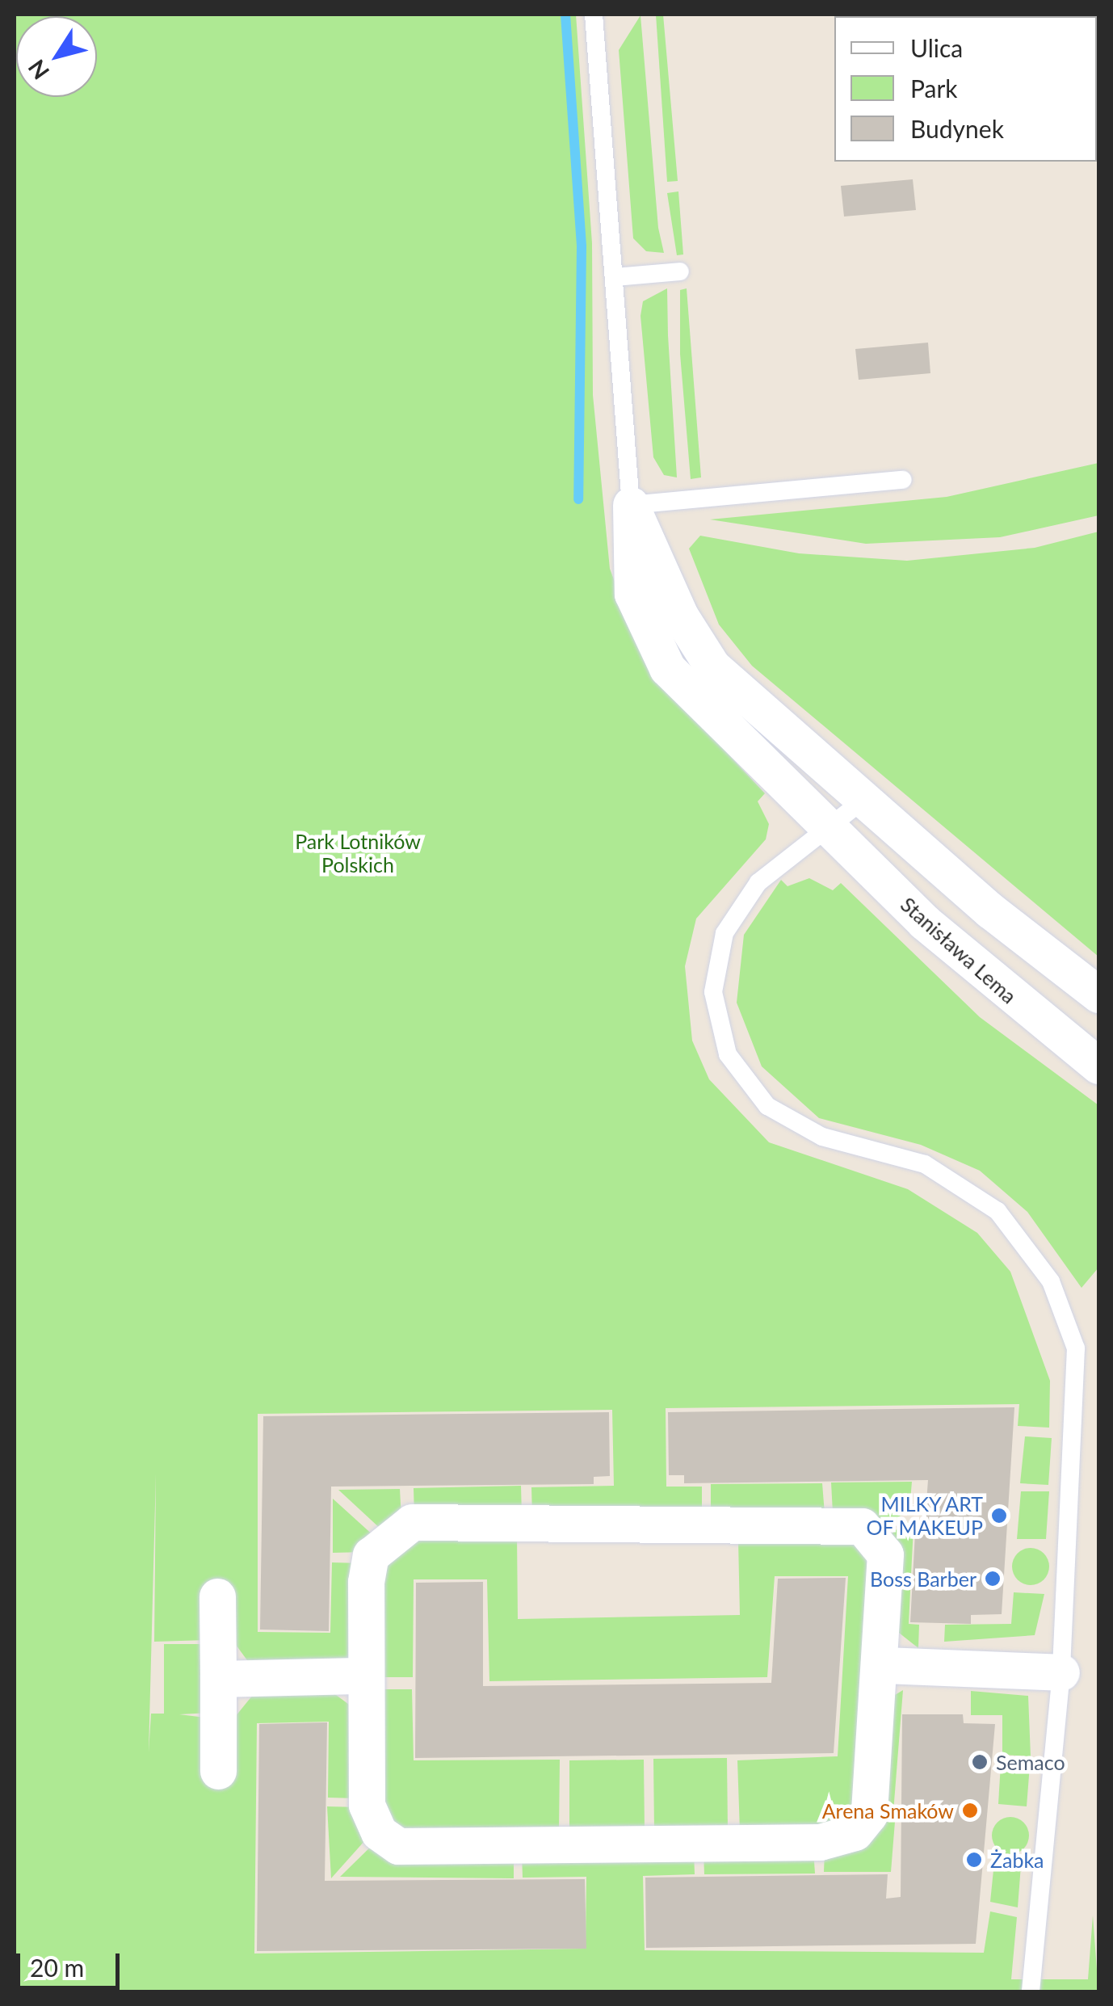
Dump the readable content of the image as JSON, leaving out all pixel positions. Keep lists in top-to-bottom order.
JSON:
{
  "streets": {
    "street": ["Stanisława Lema"]
  },
  "parks": ["Park Lotników Polskich"],
  "places": [
    "MILKY ART OF MAKEUP",
    "Boss Barber",
    "Semaco",
    "Arena Smaków",
    "Żabka"
  ],
  "legend": ["Ulica", "Park", "Budynek"],
  "scale_bar": "20 m",
  "north": "bottom left"
}
